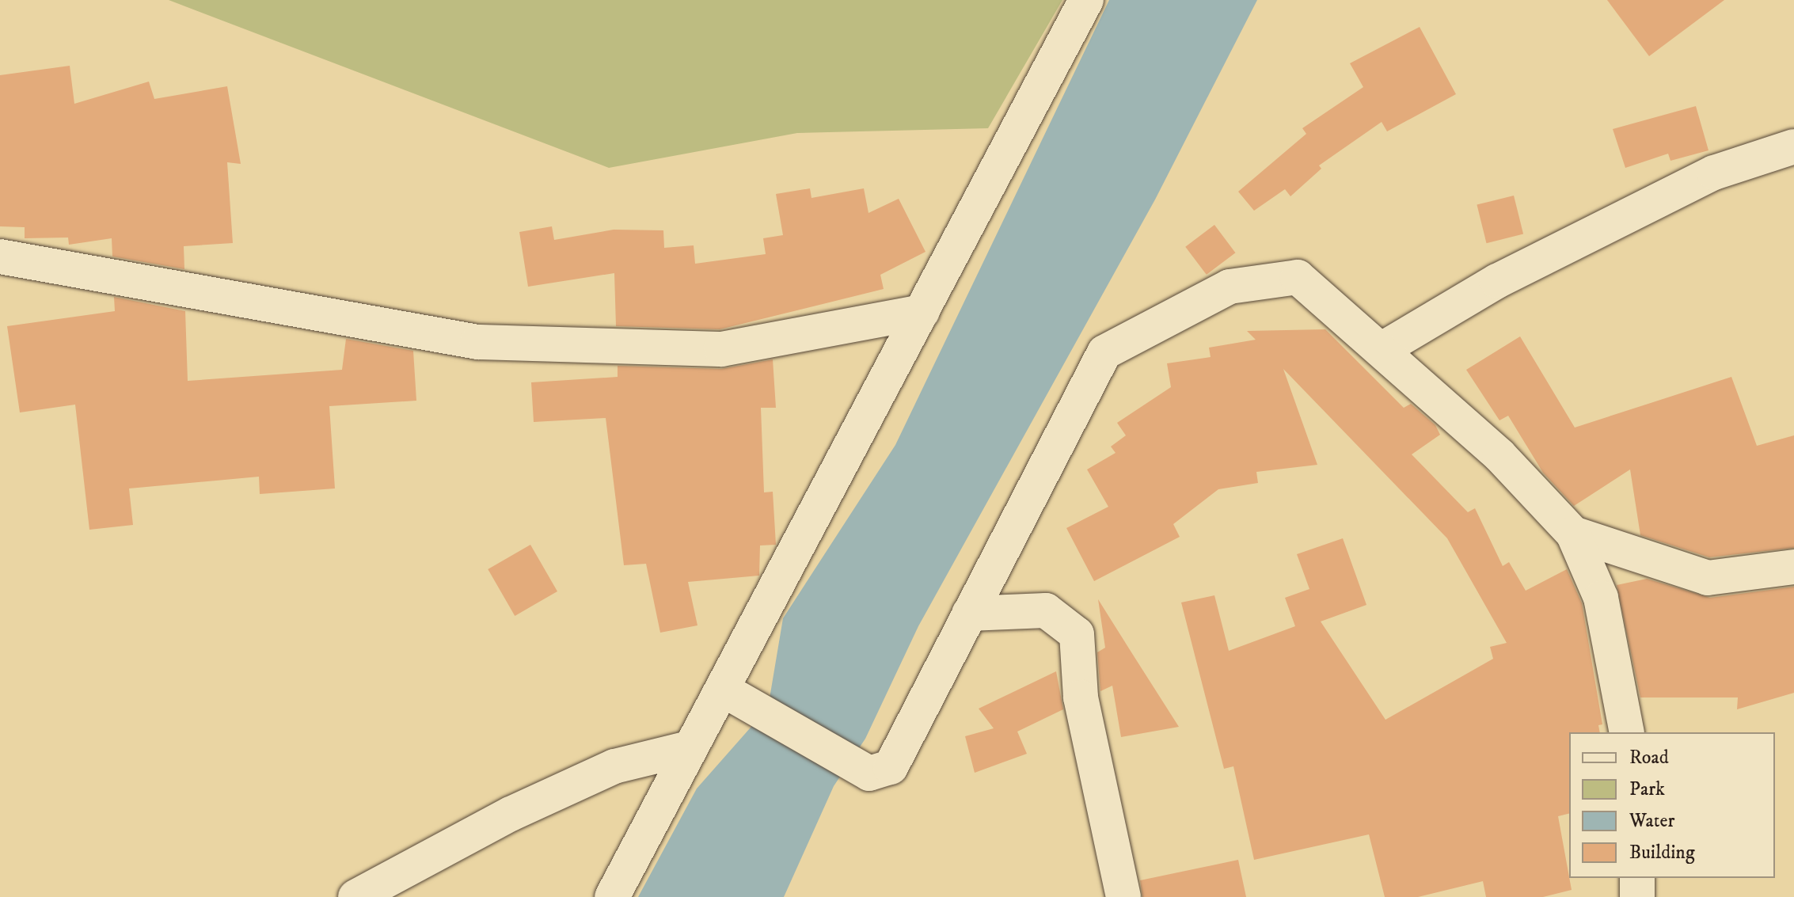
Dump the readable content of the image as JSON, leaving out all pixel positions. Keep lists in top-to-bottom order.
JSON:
{
  "legend": [
    "Road",
    "Park",
    "Water",
    "Building"
  ]
}
